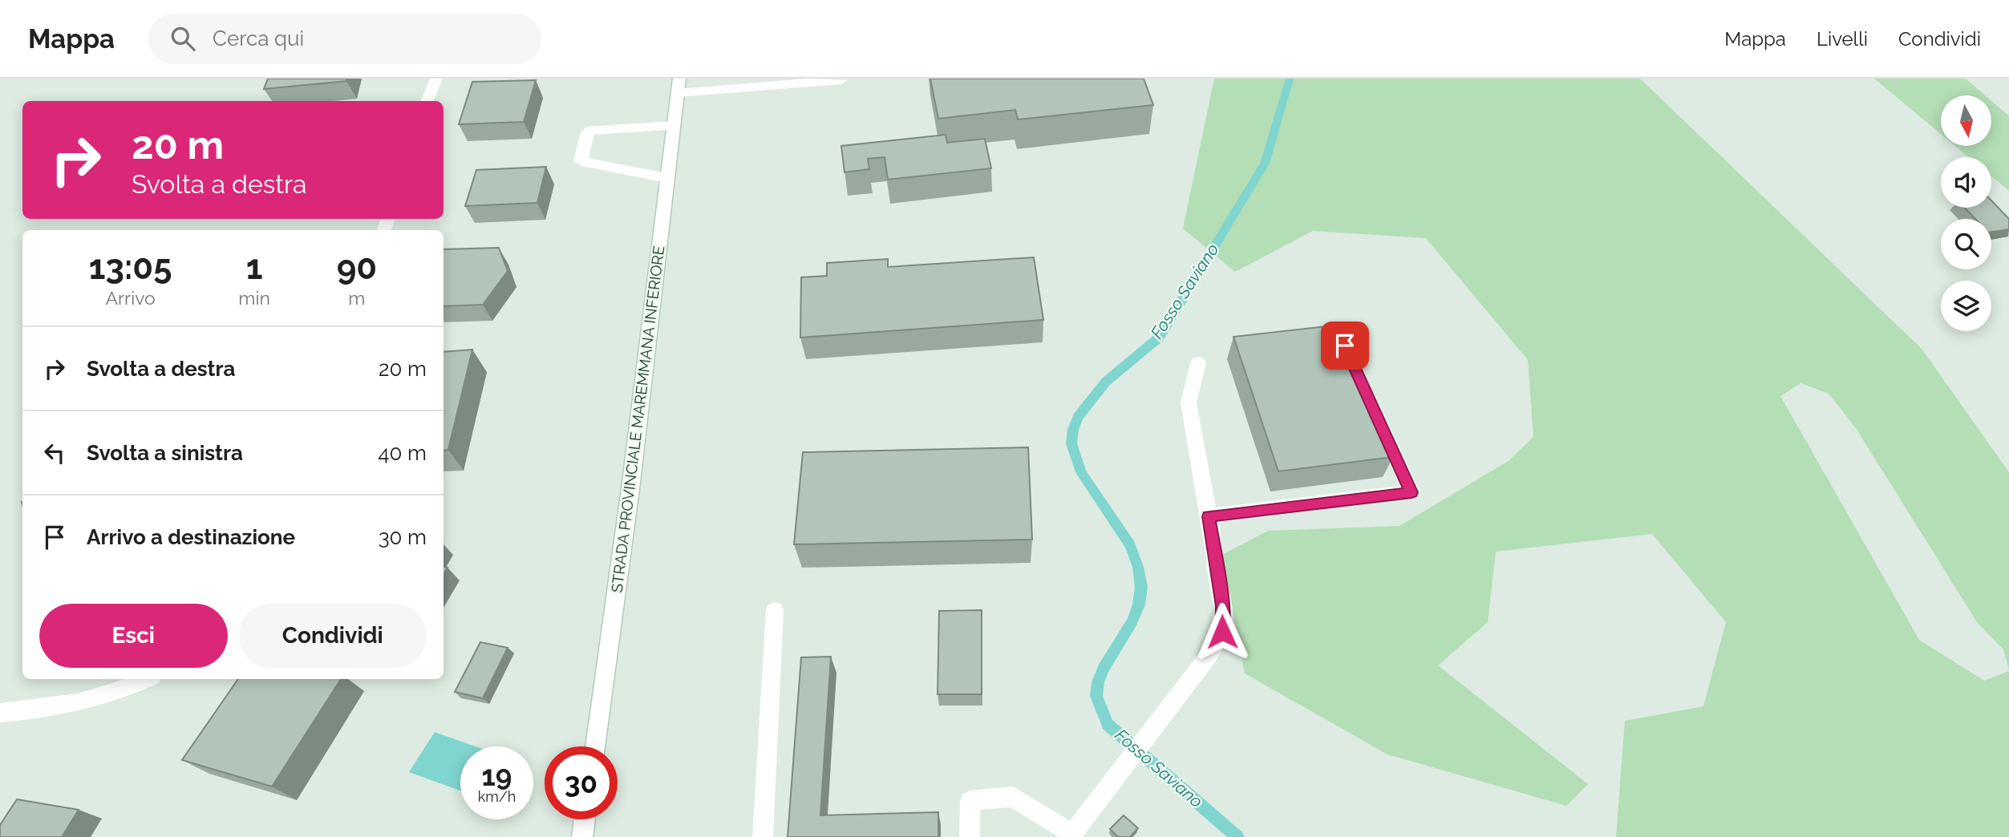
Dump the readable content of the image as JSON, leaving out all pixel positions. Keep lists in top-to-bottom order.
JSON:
{
  "streets": {
    "main road": ["STRADA PROVINCIALE MAREMMANA INFERIORE"]
  },
  "water": ["Fosso Saviano"],
  "north": "bottom",
  "page": {
    "header": "Mappa",
    "search": "Cerca qui",
    "nav": ["Mappa", "Livelli", "Condividi"],
    "turn": ["20 m", "Svolta a destra"],
    "eta": [
      "13:05",
      "Arrivo",
      "1",
      "min",
      "90",
      "m"
    ],
    "list": [
      {
        "name": "Svolta a destra",
        "value": "20 m"
      },
      {
        "name": "Svolta a sinistra",
        "value": "40 m"
      },
      {
        "name": "Arrivo a destinazione",
        "value": "30 m"
      }
    ],
    "buttons": ["Esci", "Condividi"],
    "speed": "19 km/h",
    "limit": "30"
  }
}
